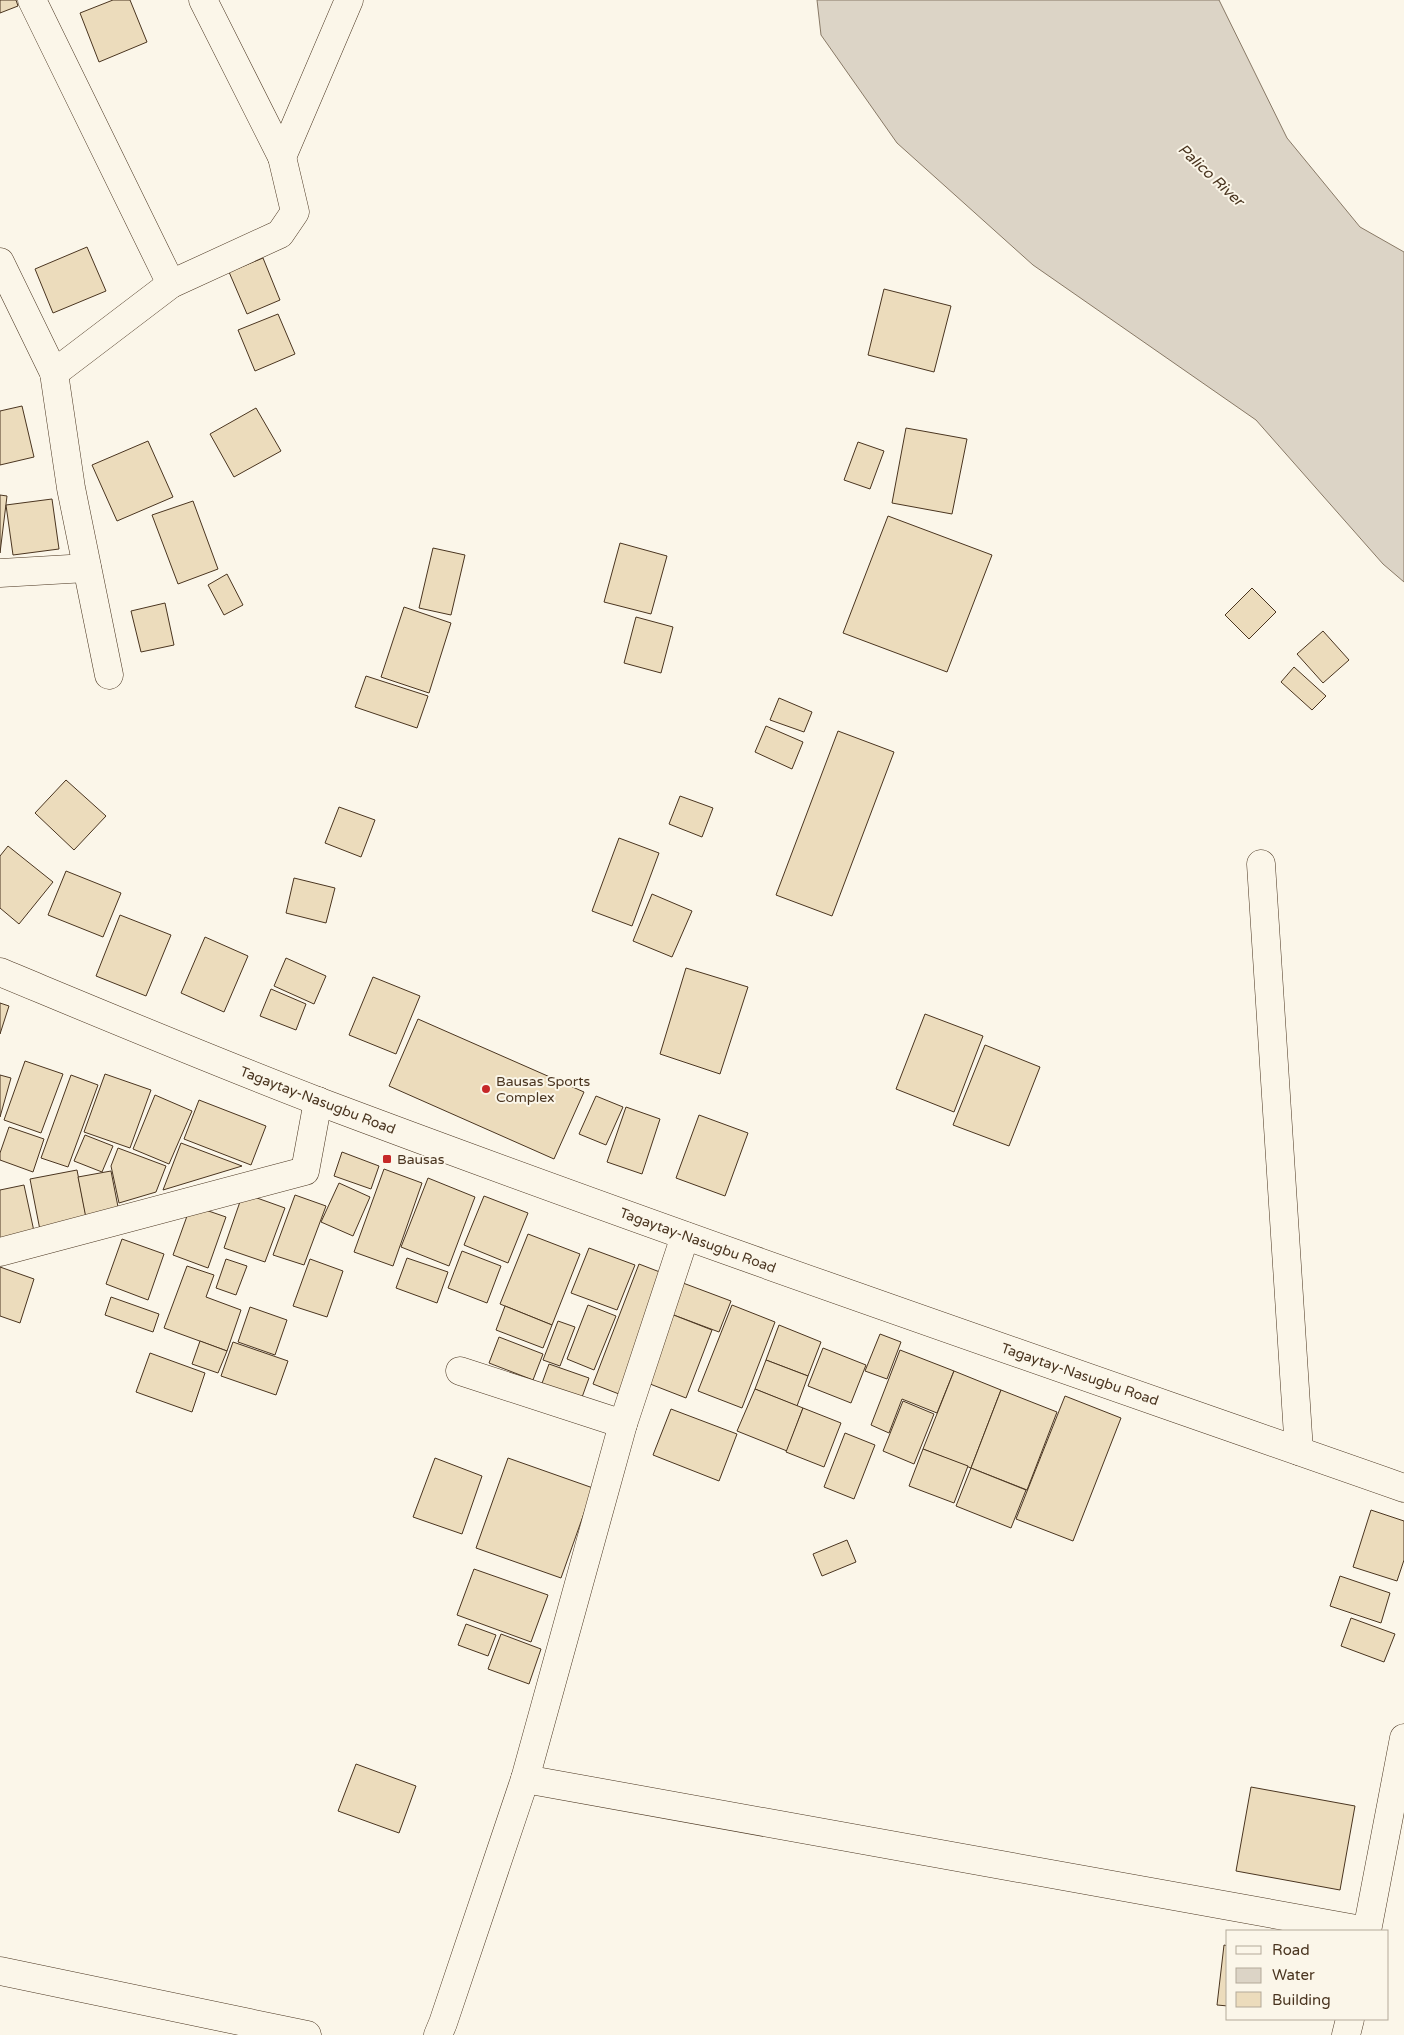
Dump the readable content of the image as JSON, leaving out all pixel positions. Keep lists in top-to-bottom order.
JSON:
{
  "streets": {
    "street": ["Tagaytay-Nasugbu Road"]
  },
  "water": ["Palico River"],
  "places": {
    "other": ["Bausas Sports Complex"],
    "transit": ["Bausas"]
  },
  "legend": ["Road", "Water", "Building"]
}
